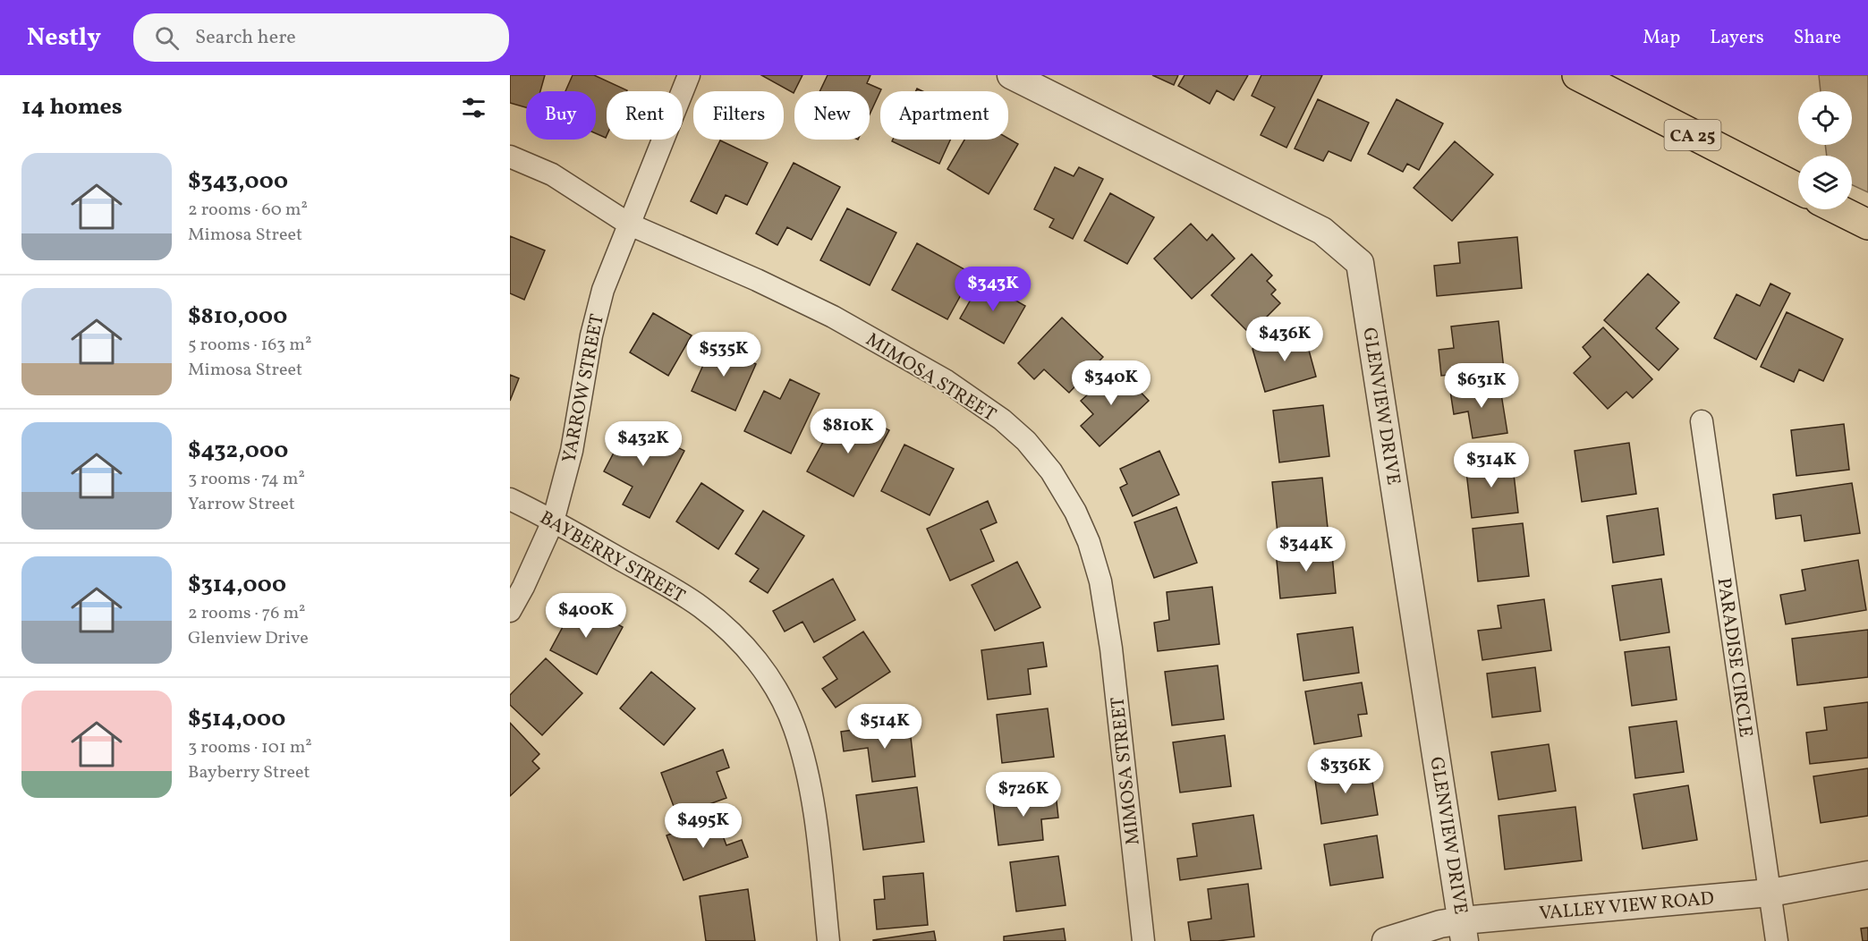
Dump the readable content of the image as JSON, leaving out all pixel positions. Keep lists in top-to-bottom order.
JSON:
{
  "streets": {
    "main road": ["CA 25"],
    "street": [
      "MIMOSA STREET",
      "YARROW STREET",
      "GLENVIEW DRIVE",
      "BAYBERRY STREET",
      "PARADISE CIRCLE",
      "VALLEY VIEW ROAD"
    ]
  },
  "crossings": [
    ["MIMOSA STREET", "YARROW STREET"],
    ["YARROW STREET", "BAYBERRY STREET"],
    ["GLENVIEW DRIVE", "VALLEY VIEW ROAD"],
    ["PARADISE CIRCLE", "VALLEY VIEW ROAD"]
  ],
  "page": {
    "header": "Nestly",
    "search": "Search here",
    "nav": ["Map", "Layers", "Share"],
    "heading": "14 homes",
    "chip": [
      "Buy",
      "Rent",
      "Filters",
      "New",
      "Apartment"
    ],
    "list": [
      {
        "name": "$343,000",
        "note": "2 rooms · 60 m² · Mimosa Street"
      },
      {
        "name": "$810,000",
        "note": "5 rooms · 163 m² · Mimosa Street"
      },
      {
        "name": "$432,000",
        "note": "3 rooms · 74 m² · Yarrow Street"
      },
      {
        "name": "$314,000",
        "note": "2 rooms · 76 m² · Glenview Drive"
      },
      {
        "name": "$514,000",
        "note": "3 rooms · 101 m² · Bayberry Street"
      }
    ],
    "price": [
      "$343K",
      "$436K",
      "$535K",
      "$340K",
      "$631K",
      "$810K",
      "$432K",
      "$314K",
      "$344K",
      "$400K",
      "$514K",
      "$336K",
      "$726K",
      "$495K"
    ]
  }
}
